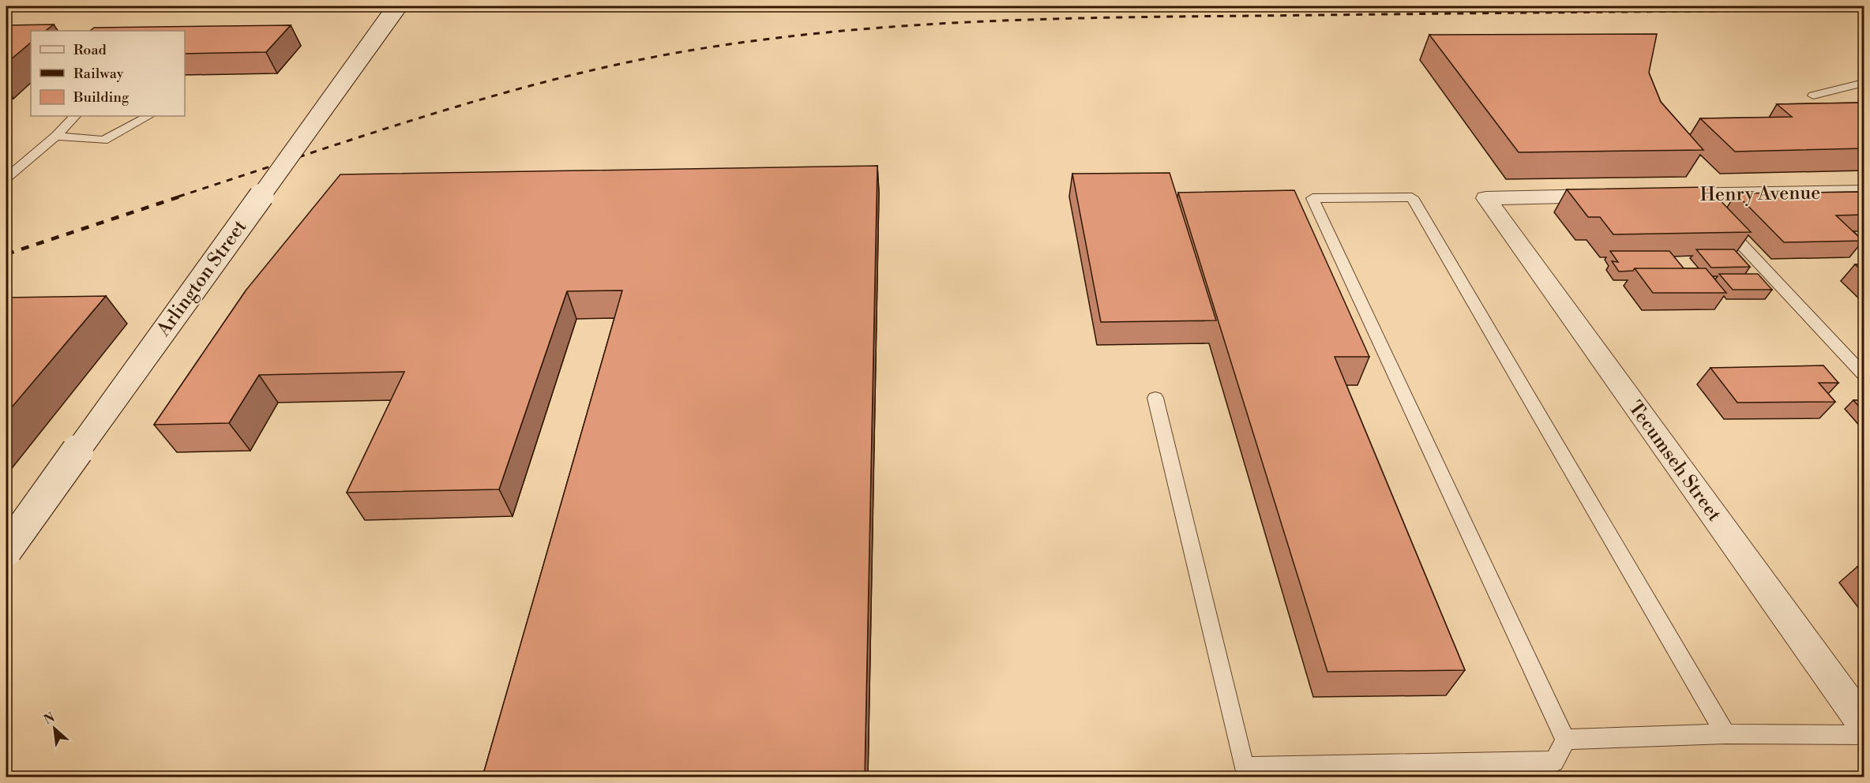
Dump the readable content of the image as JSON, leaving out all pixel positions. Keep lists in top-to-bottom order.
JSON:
{
  "streets": {
    "street": ["Henry Avenue", "Arlington Street", "Tecumseh Street"]
  },
  "legend": ["Road", "Railway", "Building"],
  "north": "top left"
}
